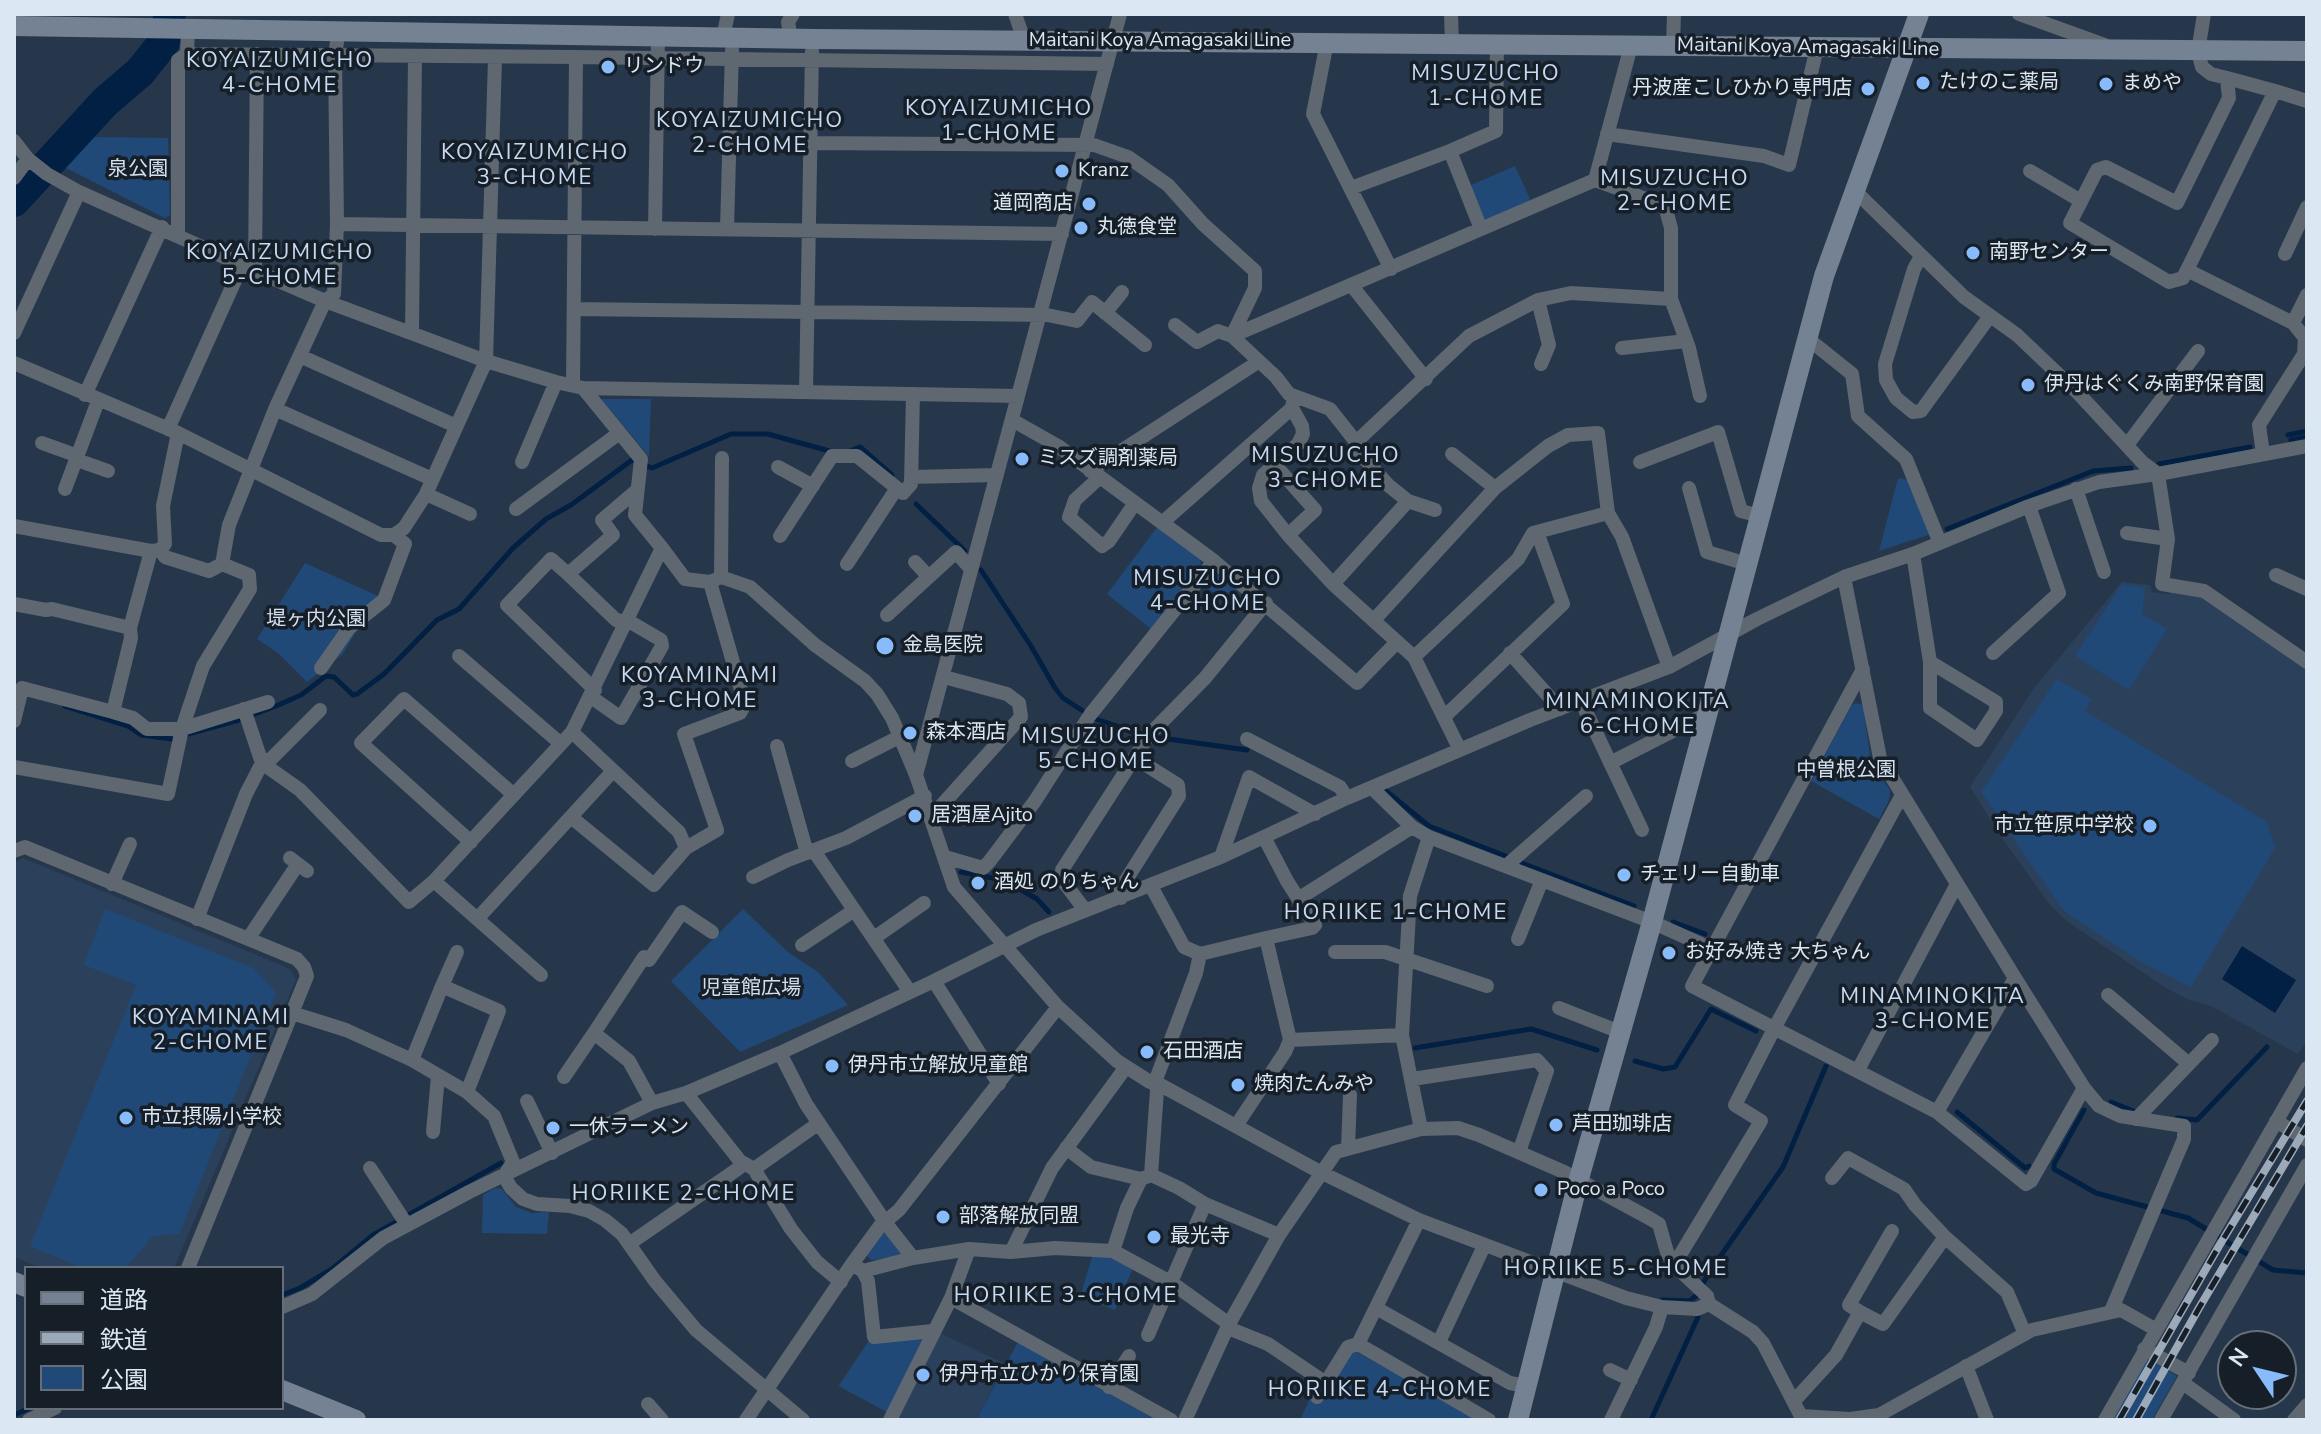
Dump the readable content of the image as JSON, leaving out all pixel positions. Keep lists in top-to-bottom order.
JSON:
{
  "streets": {
    "main road": ["Maitani Koya Amagasaki Line"]
  },
  "districts": [
    "KOYAIZUMICHO 4-CHOME",
    "MISUZUCHO 1-CHOME",
    "KOYAIZUMICHO 1-CHOME",
    "KOYAIZUMICHO 2-CHOME",
    "KOYAIZUMICHO 3-CHOME",
    "MISUZUCHO 2-CHOME",
    "KOYAIZUMICHO 5-CHOME",
    "MISUZUCHO 3-CHOME",
    "MISUZUCHO 4-CHOME",
    "KOYAMINAMI 3-CHOME",
    "MINAMINOKITA 6-CHOME",
    "MISUZUCHO 5-CHOME",
    "HORIIKE 1-CHOME",
    "MINAMINOKITA 3-CHOME",
    "KOYAMINAMI 2-CHOME",
    "HORIIKE 2-CHOME",
    "HORIIKE 5-CHOME",
    "HORIIKE 3-CHOME",
    "HORIIKE 4-CHOME"
  ],
  "parks": [
    "泉公園",
    "堤ヶ内公園",
    "中曽根公園",
    "児童館広場"
  ],
  "places": [
    "リンドウ",
    "たけのこ薬局",
    "まめや",
    "丹波産こしひかり専門店",
    "Kranz",
    "道岡商店",
    "丸徳食堂",
    "南野センター",
    "伊丹はぐくみ南野保育園",
    "ミスズ調剤薬局",
    "金島医院",
    "森本酒店",
    "居酒屋Ajito",
    "市立笹原中学校",
    "チェリー自動車",
    "酒処 のりちゃん",
    "お好み焼き 大ちゃん",
    "石田酒店",
    "伊丹市立解放児童館",
    "焼肉たんみや",
    "市立摂陽小学校",
    "芦田珈琲店",
    "一休ラーメン",
    "Poco a Poco",
    "部落解放同盟",
    "最光寺",
    "伊丹市立ひかり保育園"
  ],
  "legend": ["道路", "鉄道", "公園"],
  "north": "top left"
}
